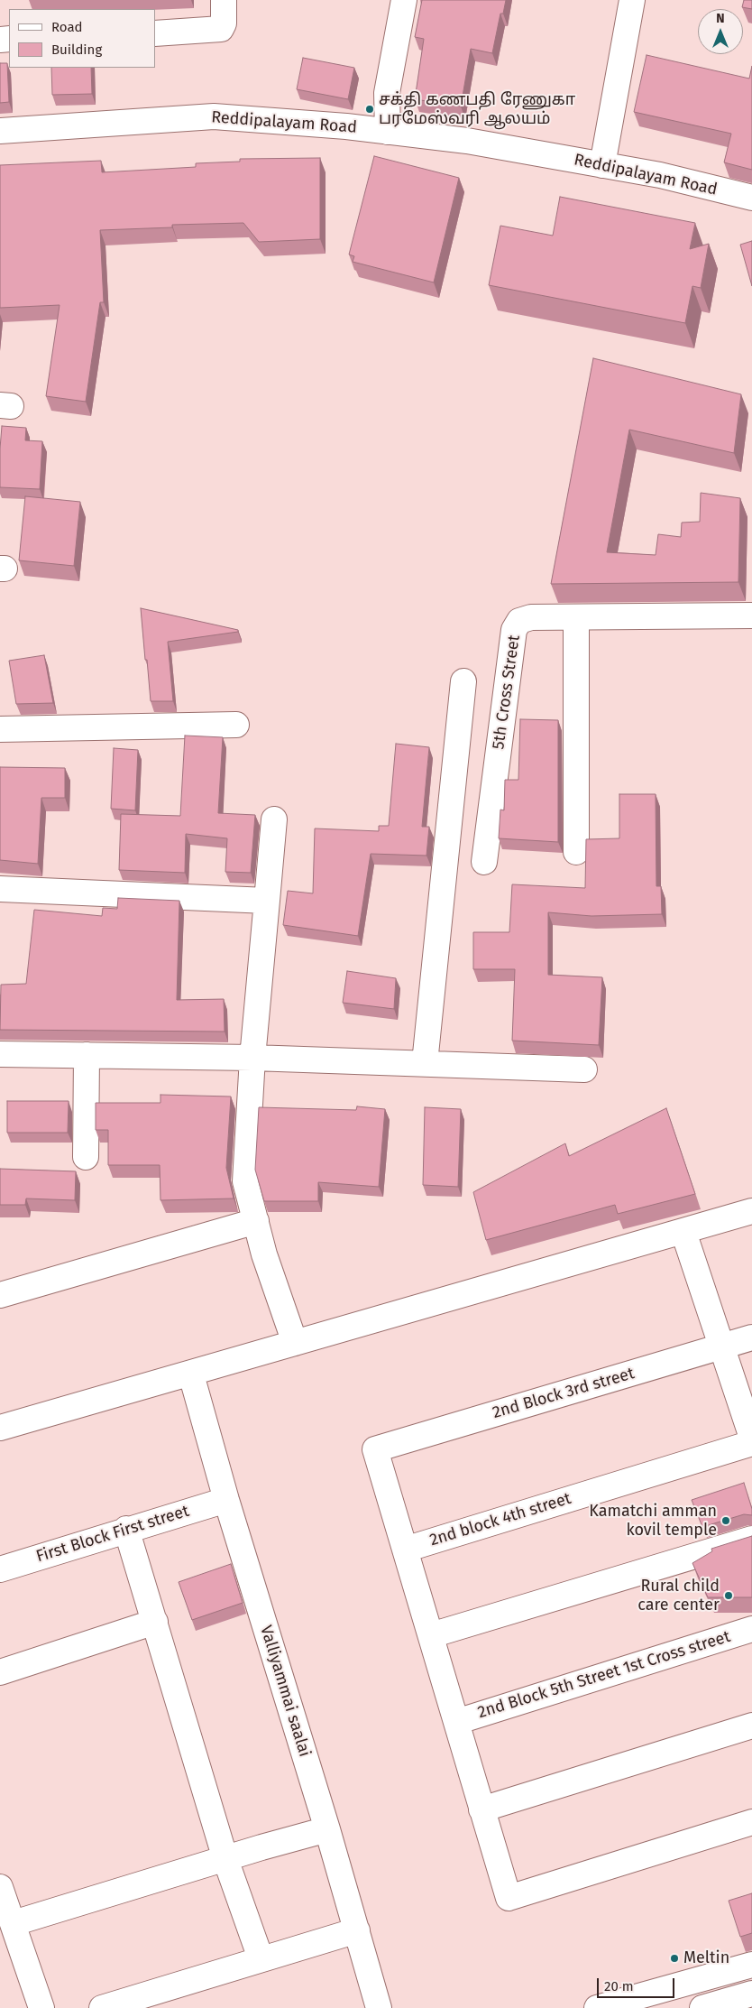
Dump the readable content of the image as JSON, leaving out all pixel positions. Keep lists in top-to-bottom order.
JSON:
{
  "streets": {
    "street": [
      "Reddipalayam Road",
      "5th Cross Street",
      "2nd Block 3rd street",
      "2nd block 4th street",
      "First Block First street",
      "2nd Block 5th Street 1st Cross street",
      "Valliyammai saalai"
    ]
  },
  "crossings": [
    ["2nd Block 3rd street", "2nd block 4th street"],
    ["First Block First street", "Valliyammai saalai"]
  ],
  "places": [
    "சக்தி கணபதி ரேணுகா பரமேஸ்வரி ஆலயம்",
    "Kamatchi amman kovil temple",
    "Rural child care center",
    "Meltin"
  ],
  "legend": ["Road", "Building"],
  "scale_bar": "20 m",
  "north": "top"
}
